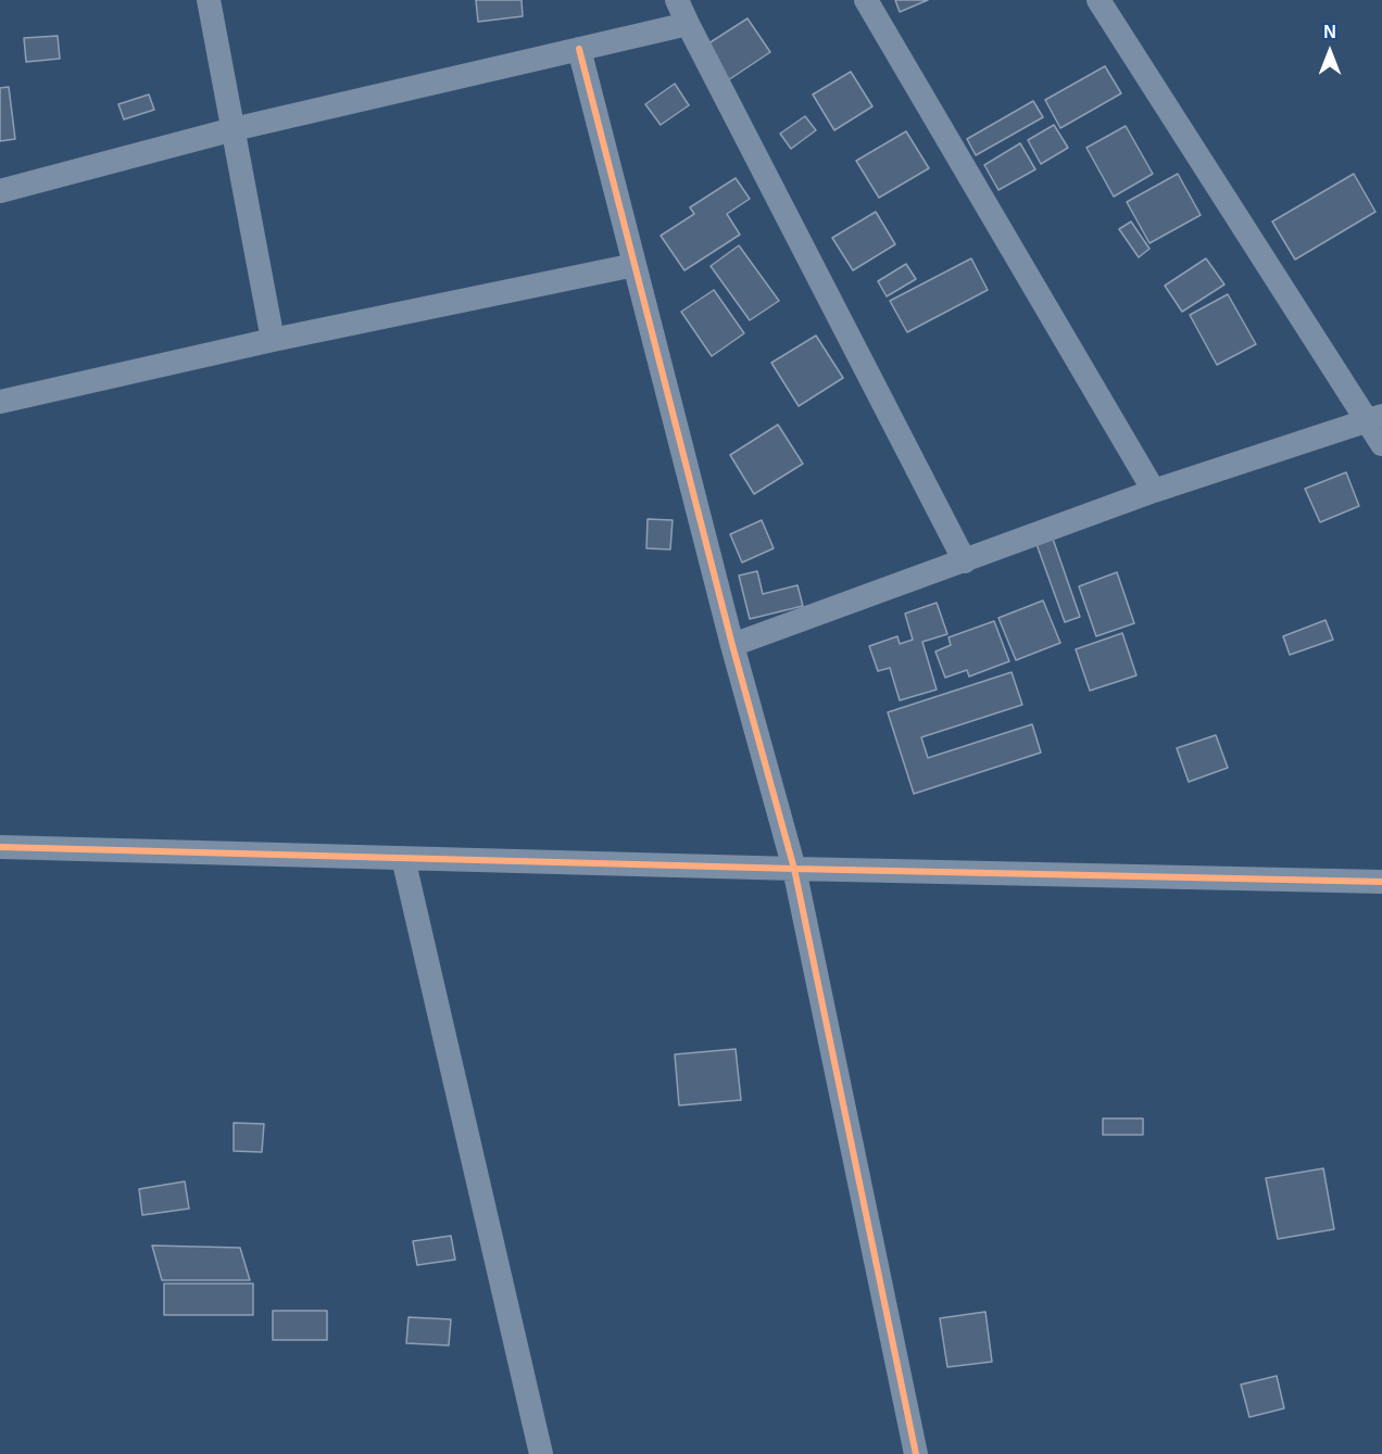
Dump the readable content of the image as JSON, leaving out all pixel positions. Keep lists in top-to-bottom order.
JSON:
{
  "north": "top"
}
